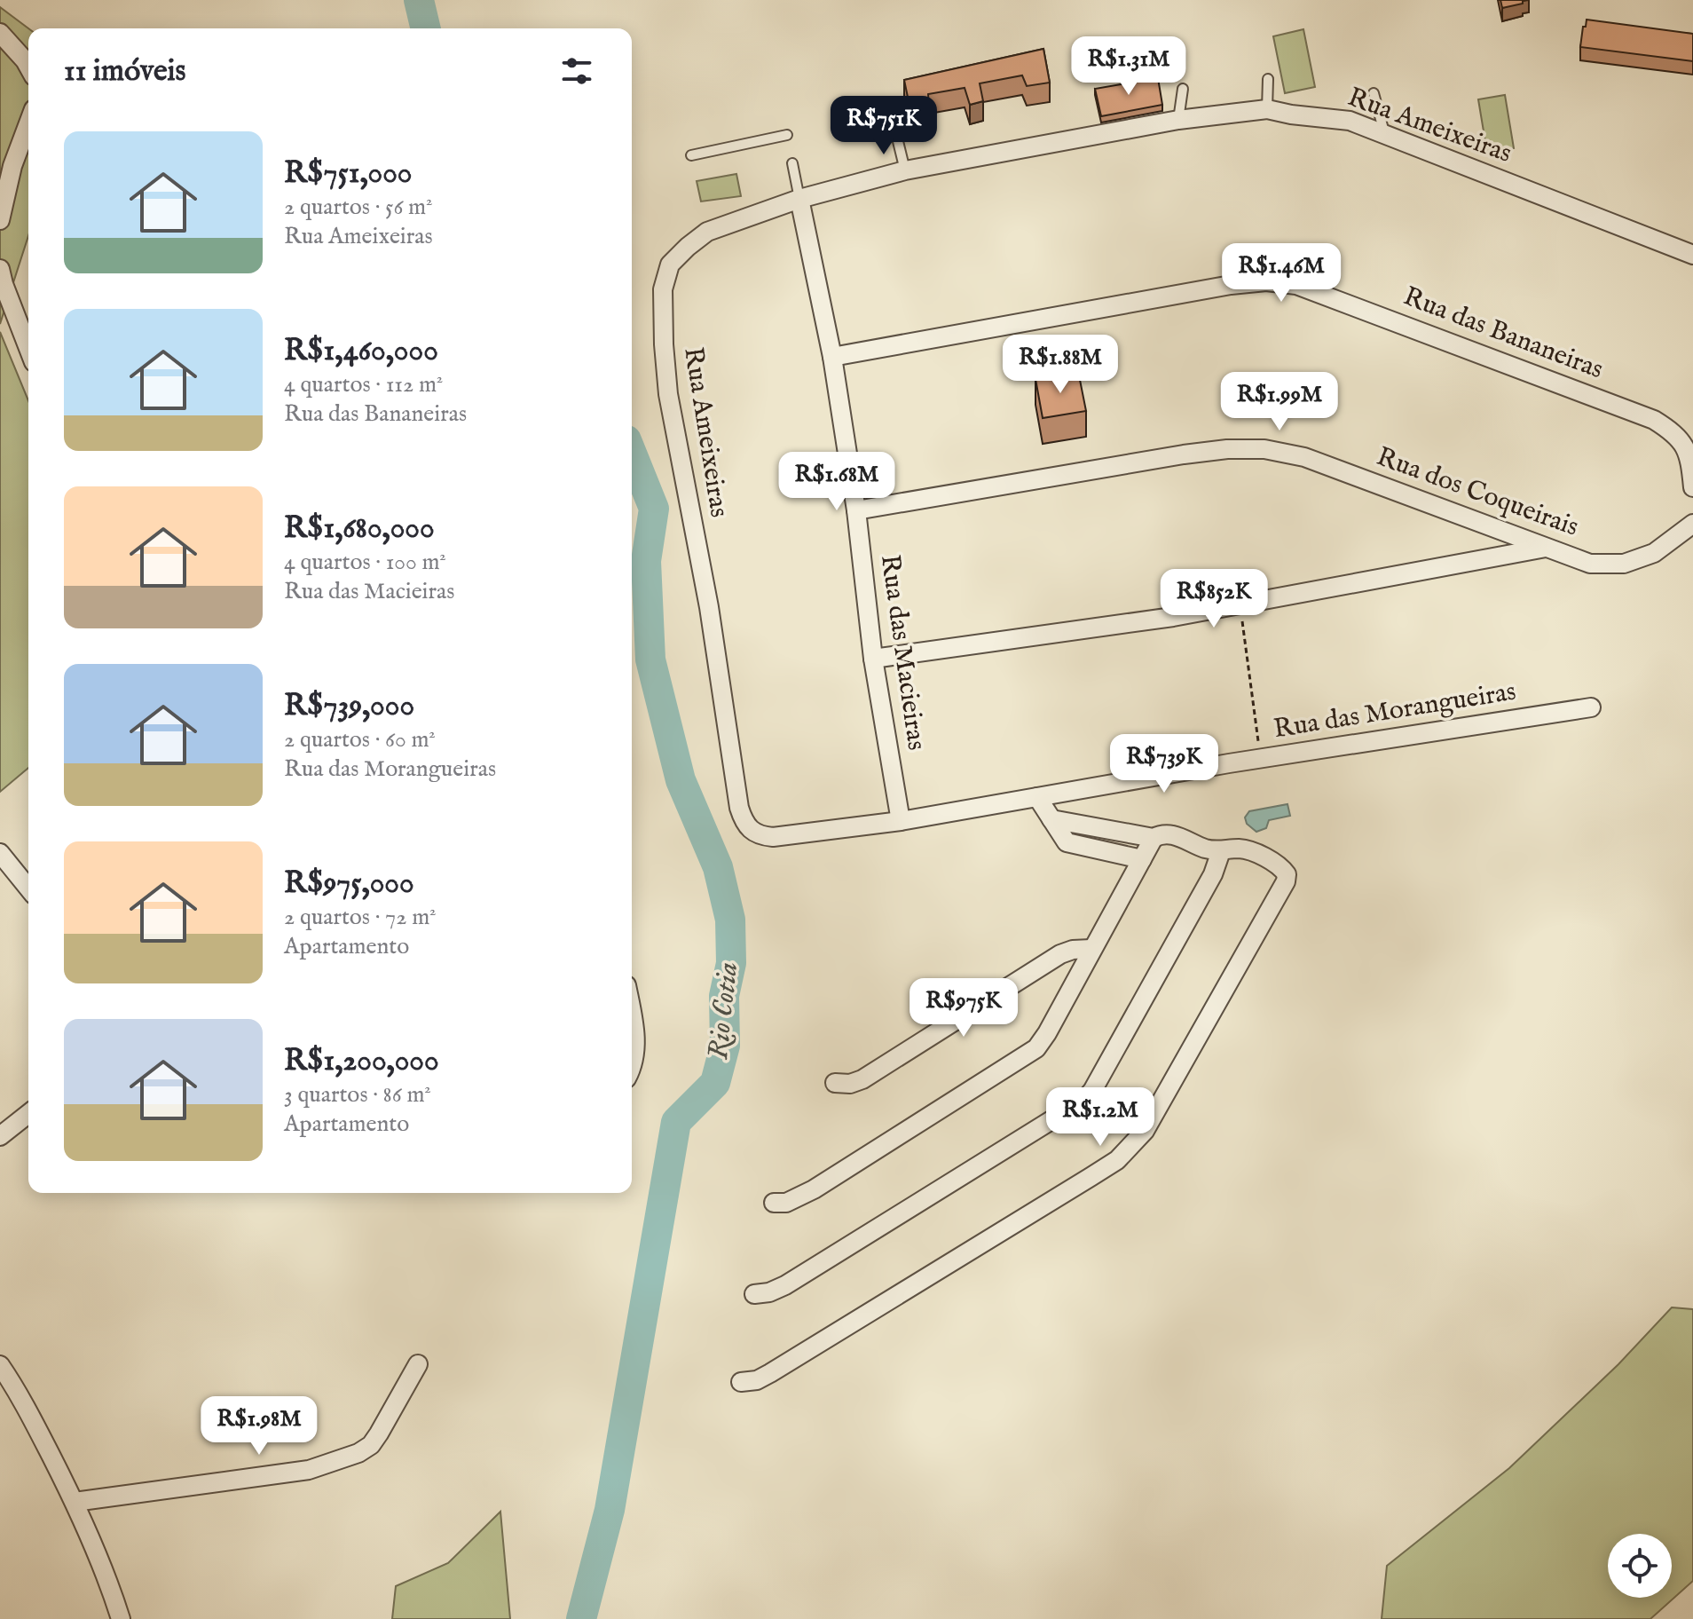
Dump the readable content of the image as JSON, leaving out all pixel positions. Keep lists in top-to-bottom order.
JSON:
{
  "streets": {
    "street": [
      "Rua Ameixeiras",
      "Rua das Bananeiras",
      "Rua dos Coqueirais",
      "Rua das Macieiras",
      "Rua das Morangueiras"
    ]
  },
  "crossings": [
    ["Rua Ameixeiras", "Rua das Macieiras"],
    ["Rua Ameixeiras", "Rua das Morangueiras"],
    ["Rua das Bananeiras", "Rua das Macieiras"],
    ["Rua dos Coqueirais", "Rua das Macieiras"],
    ["Rua das Macieiras", "Rua das Morangueiras"]
  ],
  "water": ["Rio Cotia"],
  "page": {
    "heading": "11 imóveis",
    "price": [
      "R$1.31M",
      "R$751K",
      "R$1.46M",
      "R$1.88M",
      "R$1.99M",
      "R$1.68M",
      "R$852K",
      "R$739K",
      "R$975K",
      "R$1.2M",
      "R$1.98M"
    ],
    "list": [
      {
        "name": "R$751,000",
        "note": "2 quartos · 56 m² · Rua Ameixeiras"
      },
      {
        "name": "R$1,460,000",
        "note": "4 quartos · 112 m² · Rua das Bananeiras"
      },
      {
        "name": "R$1,680,000",
        "note": "4 quartos · 100 m² · Rua das Macieiras"
      },
      {
        "name": "R$739,000",
        "note": "2 quartos · 60 m² · Rua das Morangueiras"
      },
      {
        "name": "R$975,000",
        "note": "2 quartos · 72 m² · Apartamento"
      },
      {
        "name": "R$1,200,000",
        "note": "3 quartos · 86 m² · Apartamento"
      }
    ]
  }
}
